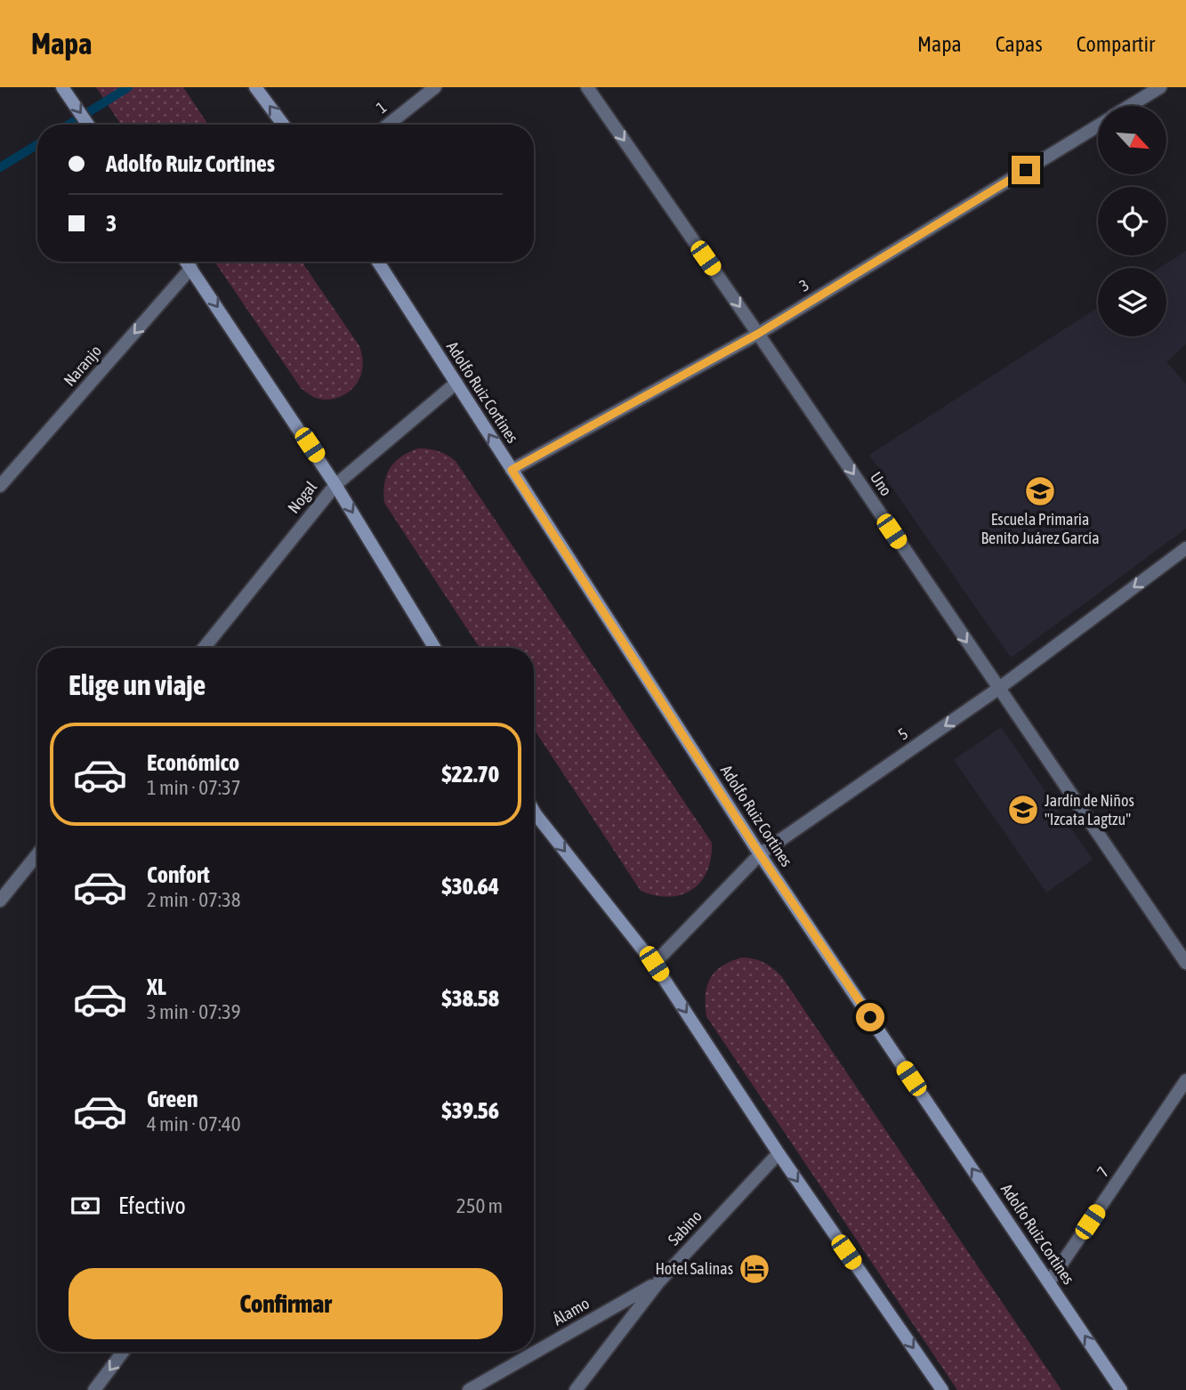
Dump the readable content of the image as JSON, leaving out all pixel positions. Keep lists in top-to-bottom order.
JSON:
{
  "streets": {
    "main road": ["Adolfo Ruiz Cortines"],
    "street": [
      "1",
      "3",
      "Naranjo",
      "Uno",
      "Nogal",
      "5",
      "7",
      "Sabino",
      "Álamo"
    ]
  },
  "crossings": [
    ["3", "Adolfo Ruiz Cortines"],
    ["3", "Uno"],
    ["Adolfo Ruiz Cortines", "Nogal"],
    ["Adolfo Ruiz Cortines", "5"],
    ["Adolfo Ruiz Cortines", "7"],
    ["Uno", "5"],
    ["Sabino", "Álamo"]
  ],
  "one_way": [
    "Naranjo",
    "Adolfo Ruiz Cortines",
    "Uno",
    "5"
  ],
  "places": {
    "school or university": ["Escuela Primaria Benito Juárez García", "Jardín de Niños \"Izcata Lagtzu\""],
    "hotel": ["Hotel Salinas"]
  },
  "north": "bottom right",
  "page": {
    "header": "Mapa",
    "nav": ["Mapa", "Capas", "Compartir"],
    "banner": ["Adolfo Ruiz Cortines", "3"],
    "heading": "Elige un viaje",
    "list": [
      {
        "name": "Económico",
        "note": "1 min · 07:37",
        "value": "$22.70"
      },
      {
        "name": "Confort",
        "note": "2 min · 07:38",
        "value": "$30.64"
      },
      {
        "name": "XL",
        "note": "3 min · 07:39",
        "value": "$38.58"
      },
      {
        "name": "Green",
        "note": "4 min · 07:40",
        "value": "$39.56"
      }
    ],
    "pay": ["Efectivo", "250 m"],
    "buttons": "Confirmar"
  }
}
